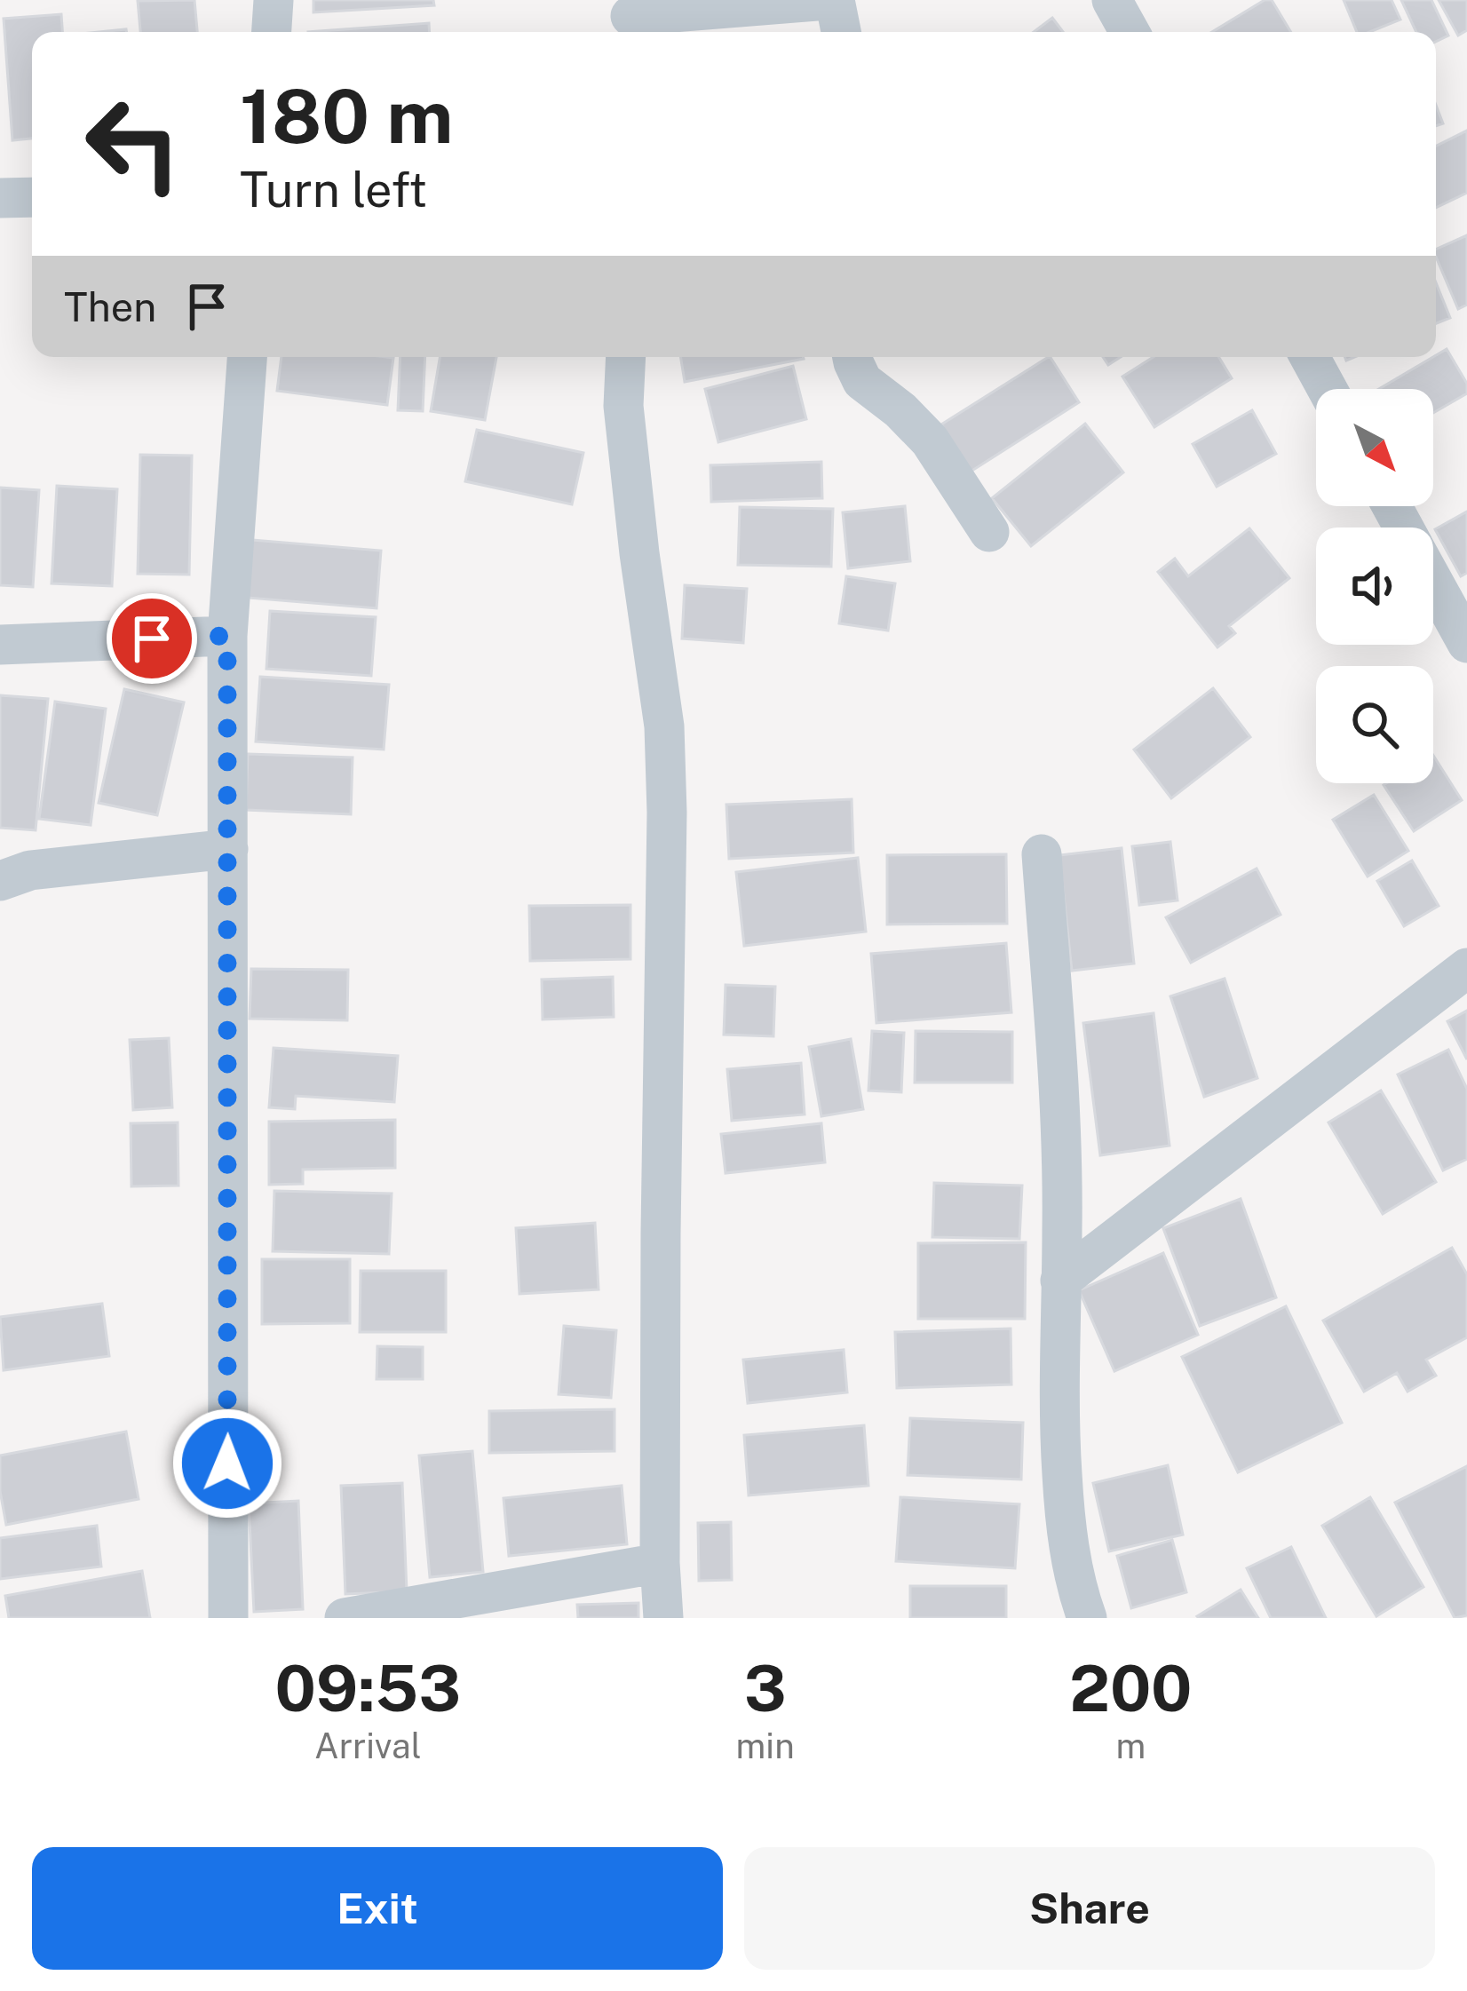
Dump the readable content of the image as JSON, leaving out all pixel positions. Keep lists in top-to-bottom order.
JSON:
{
  "north": "bottom right",
  "page": {
    "turn": ["180 m", "Turn left"],
    "then": "Then",
    "eta": [
      "09:53",
      "Arrival",
      "3",
      "min",
      "200",
      "m"
    ],
    "buttons": ["Exit", "Share"]
  }
}
